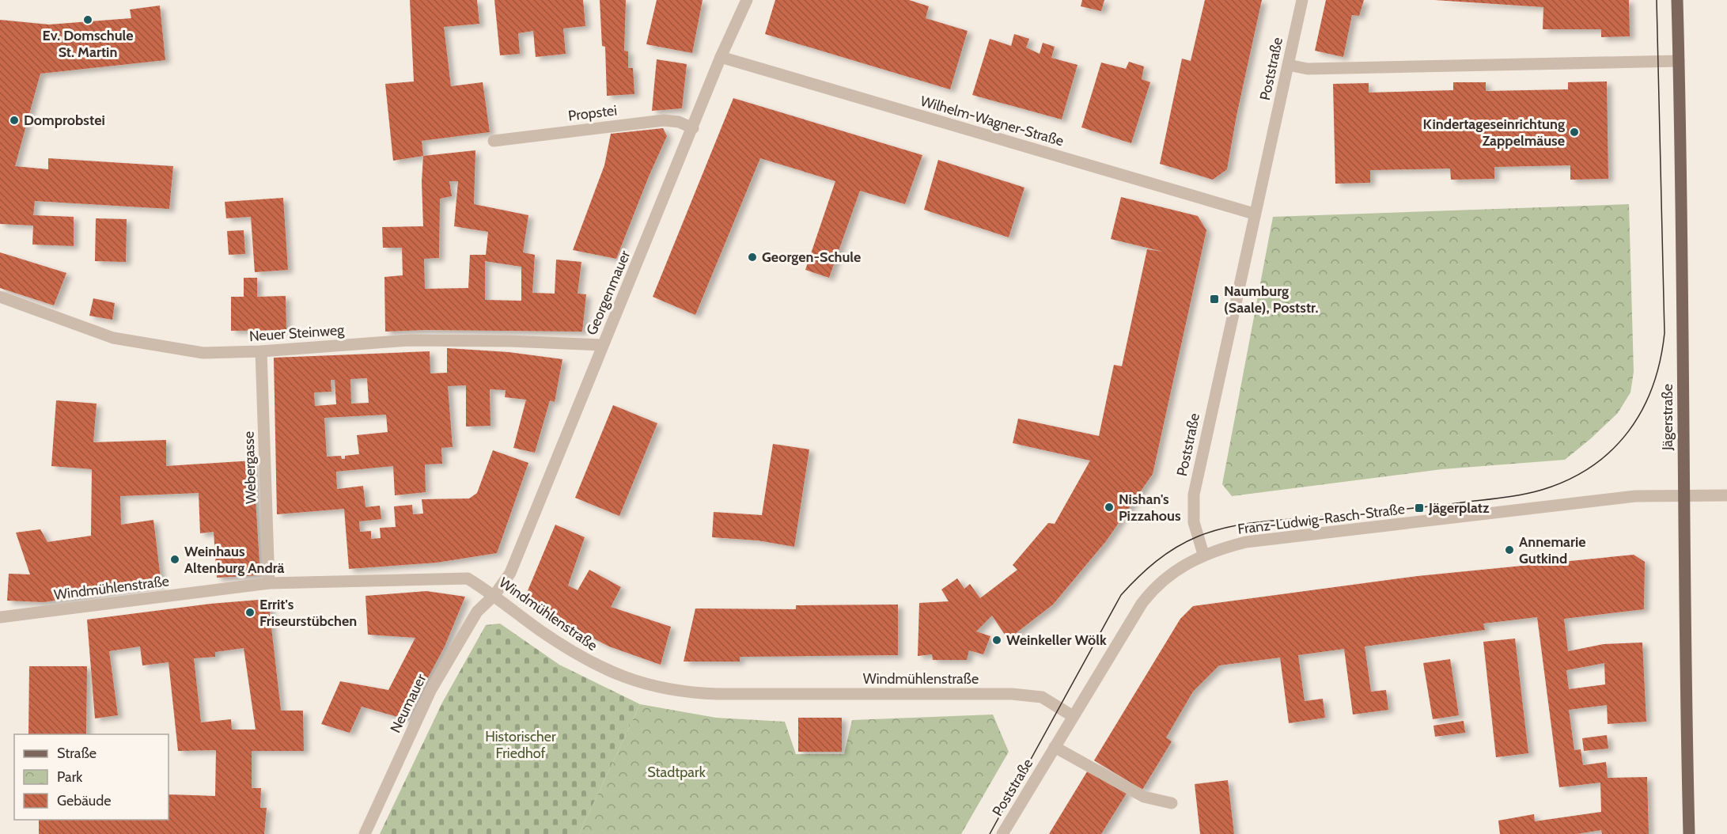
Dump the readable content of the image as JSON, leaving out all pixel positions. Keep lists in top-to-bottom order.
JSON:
{
  "streets": {
    "main road": ["Jägerstraße"],
    "street": [
      "Poststraße",
      "Propstei",
      "Wilhelm-Wagner-Straße",
      "Georgenmauer",
      "Neuer Steinweg",
      "Webergasse",
      "Franz-Ludwig-Rasch-Straße",
      "Windmühlenstraße",
      "Neumauer"
    ]
  },
  "crossings": [
    ["Poststraße", "Wilhelm-Wagner-Straße"],
    ["Poststraße", "Franz-Ludwig-Rasch-Straße"],
    ["Poststraße", "Windmühlenstraße"],
    ["Propstei", "Georgenmauer"],
    ["Wilhelm-Wagner-Straße", "Georgenmauer"],
    ["Georgenmauer", "Neuer Steinweg"],
    ["Georgenmauer", "Windmühlenstraße"],
    ["Georgenmauer", "Neumauer"],
    ["Neuer Steinweg", "Webergasse"],
    ["Jägerstraße", "Franz-Ludwig-Rasch-Straße"],
    ["Webergasse", "Windmühlenstraße"],
    ["Windmühlenstraße", "Neumauer"]
  ],
  "parks": ["Historischer Friedhof", "Stadtpark"],
  "places": {
    "other": [
      "Ev. Domschule St. Martin",
      "Domprobstei",
      "Kindertageseinrichtung Zappelmäuse",
      "Georgen-Schule",
      "Nishan's Pizzahous",
      "Annemarie Gutkind",
      "Weinhaus Altenburg Andrä",
      "Errit's Friseurstübchen",
      "Weinkeller Wölk"
    ],
    "transit": ["Naumburg (Saale), Poststr.", "Jägerplatz"]
  },
  "legend": ["Straße", "Park", "Gebäude"]
}
